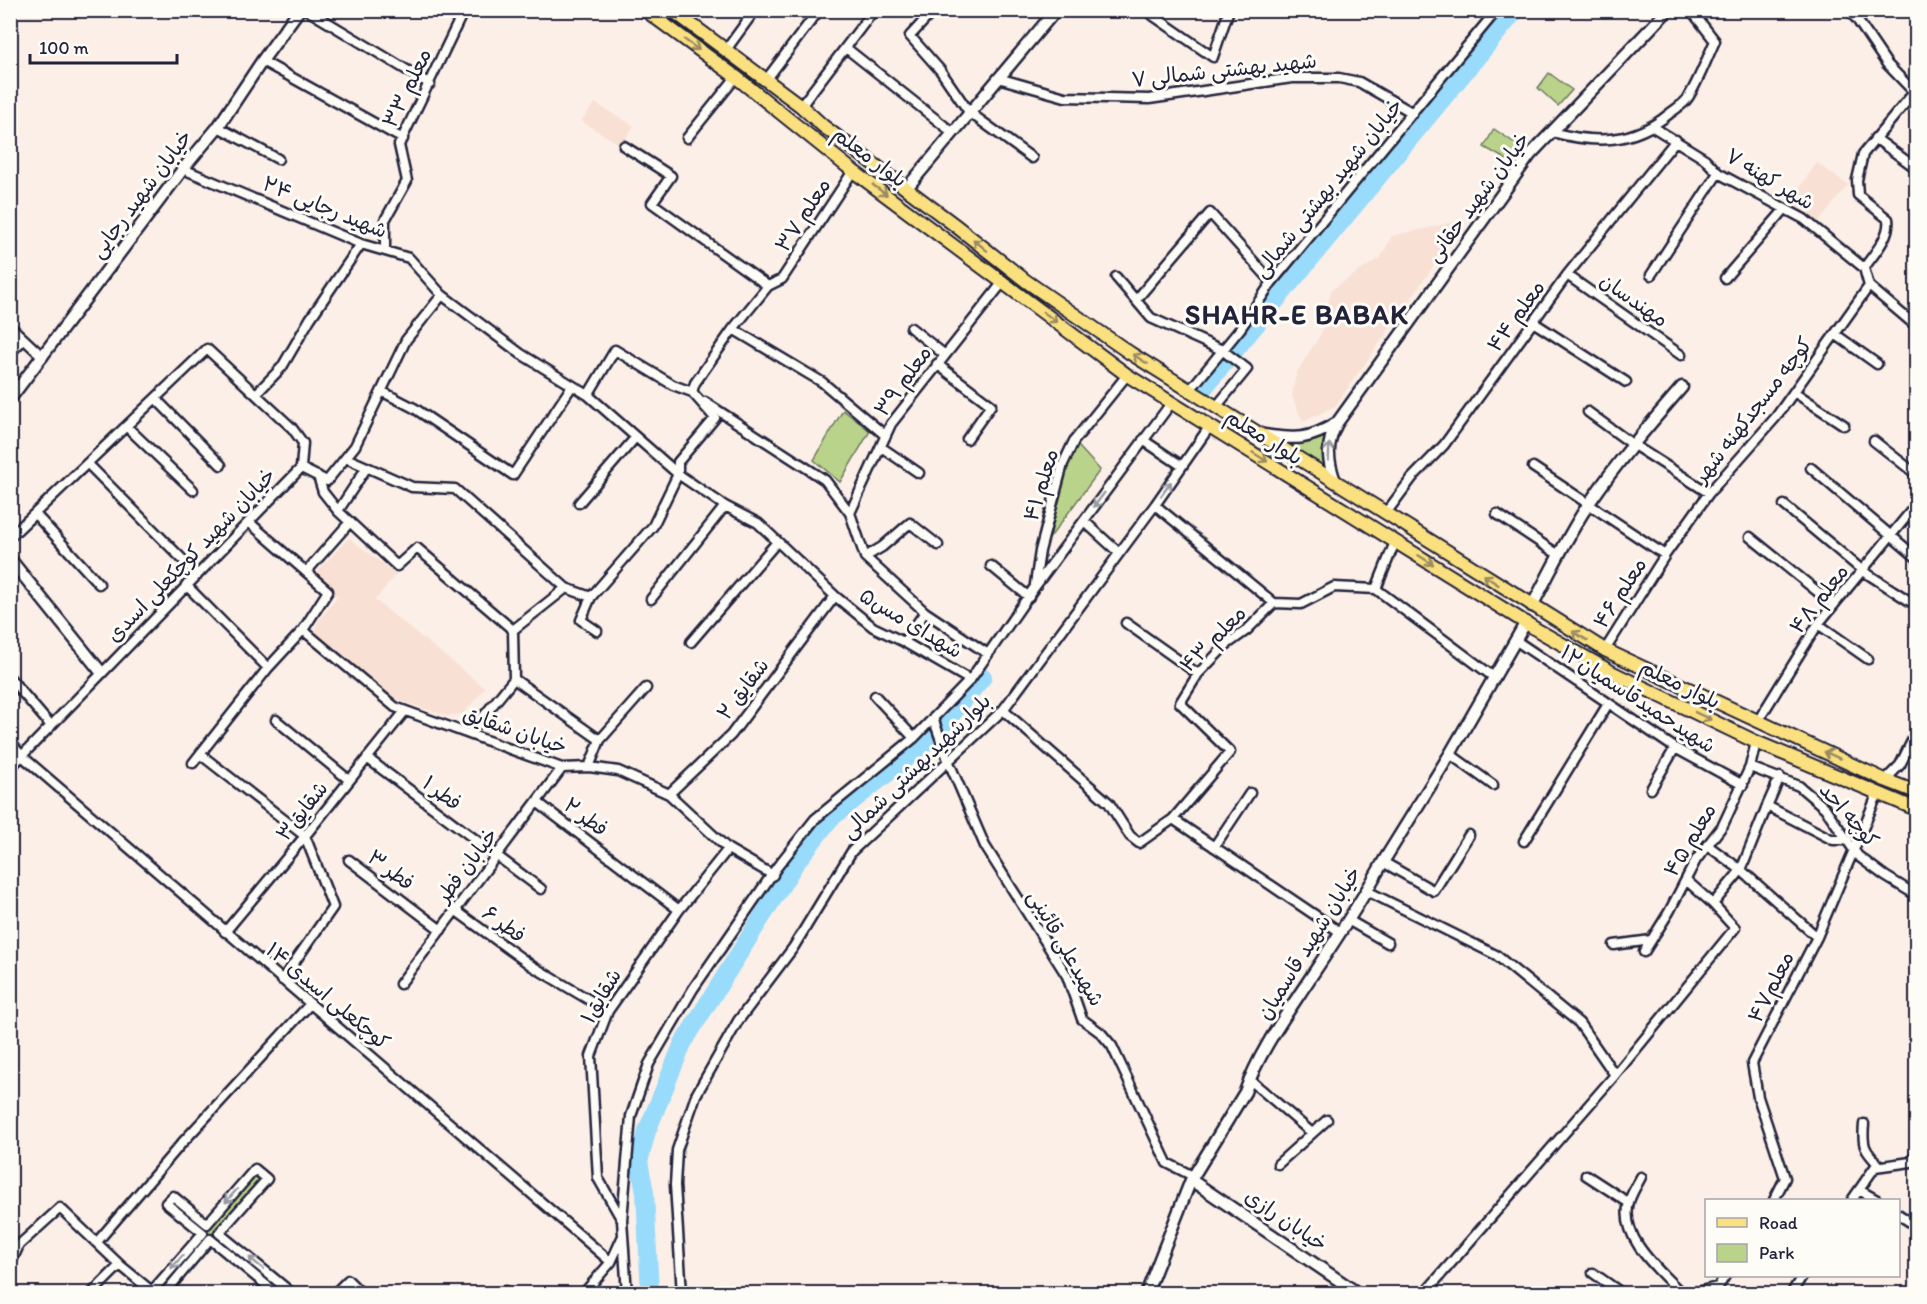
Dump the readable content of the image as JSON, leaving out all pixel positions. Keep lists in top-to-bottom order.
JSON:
{
  "streets": {
    "main road": ["بلوار معلم"],
    "street": [
      "شهید بهشتی شمالی ۷",
      "معلم ۳۳",
      "شهر کهنه ۷",
      "خیابان شهید بهشتی شمالی",
      "خیابان شهید رجایی",
      "خیابان شهید حقانی",
      "شهید رجایی ۲۴",
      "معلم ۳۷",
      "مهندسان",
      "معلم ۴۴",
      "معلم ۳۹",
      "کوچه مسجدکهنه شهر",
      "معلم ۴۱",
      "خیابان شهید کوچکعلی اسدی",
      "معلم ۴۶",
      "معلم ۴۸",
      "شهدای مس۵",
      "معلم ۴۳",
      "شقایق ۲",
      "شهیدحمیدقاسمیان۱۲",
      "خیابان شقایق",
      "بلوارشهیدبهشتی شمالی",
      "فطر ۱",
      "شقایق۳",
      "کوچه احد",
      "فطر ۲",
      "معلم ۴۵",
      "خیابان فطر",
      "فطر ۳",
      "فطر ۶",
      "خیابان شهید قاسمیان",
      "شهیدعلی قائینی",
      "معلم۴۷",
      "کوچکعلی اسدی ۱۴",
      "شقایق۱",
      "خیابان رازی"
    ]
  },
  "crossings": [
    ["شهید بهشتی شمالی ۷", "خیابان شهید بهشتی شمالی"],
    ["معلم ۳۳", "شهید رجایی ۲۴"],
    ["بلوار معلم", "خیابان شهید بهشتی شمالی"],
    ["بلوار معلم", "معلم ۳۷"],
    ["بلوار معلم", "معلم ۴۴"],
    ["بلوار معلم", "معلم ۳۹"],
    ["بلوار معلم", "معلم ۴۱"],
    ["بلوار معلم", "معلم ۴۶"],
    ["بلوار معلم", "معلم ۴۸"],
    ["بلوار معلم", "بلوارشهیدبهشتی شمالی"],
    ["بلوار معلم", "معلم ۴۵"],
    ["بلوار معلم", "خیابان شهید قاسمیان"],
    ["بلوار معلم", "معلم۴۷"],
    ["شهر کهنه ۷", "معلم ۴۴"],
    ["خیابان شهید رجایی", "شهید رجایی ۲۴"],
    ["شهید رجایی ۲۴", "شهدای مس۵"],
    ["مهندسان", "معلم ۴۴"],
    ["کوچه مسجدکهنه شهر", "معلم ۴۶"],
    ["معلم ۴۱", "بلوارشهیدبهشتی شمالی"],
    ["خیابان شهید کوچکعلی اسدی", "کوچکعلی اسدی ۱۴"],
    ["شهدای مس۵", "شقایق ۲"],
    ["شهدای مس۵", "بلوارشهیدبهشتی شمالی"],
    ["شقایق ۲", "خیابان شقایق"],
    ["شهیدحمیدقاسمیان۱۲", "معلم ۴۵"],
    ["شهیدحمیدقاسمیان۱۲", "خیابان شهید قاسمیان"],
    ["خیابان شقایق", "بلوارشهیدبهشتی شمالی"],
    ["خیابان شقایق", "شقایق۳"],
    ["خیابان شقایق", "خیابان فطر"],
    ["خیابان شقایق", "شقایق۱"],
    ["بلوارشهیدبهشتی شمالی", "شهیدعلی قائینی"],
    ["بلوارشهیدبهشتی شمالی", "شقایق۱"],
    ["فطر ۱", "شقایق۳"],
    ["فطر ۱", "خیابان فطر"],
    ["شقایق۳", "کوچکعلی اسدی ۱۴"],
    ["کوچه احد", "معلم ۴۵"],
    ["کوچه احد", "معلم۴۷"],
    ["فطر ۲", "خیابان فطر"],
    ["فطر ۲", "شقایق۱"],
    ["خیابان فطر", "فطر ۳"],
    ["خیابان فطر", "فطر ۶"],
    ["فطر ۶", "شقایق۱"],
    ["خیابان شهید قاسمیان", "شهیدعلی قائینی"],
    ["خیابان شهید قاسمیان", "خیابان رازی"],
    ["شهیدعلی قائینی", "خیابان رازی"]
  ],
  "districts": ["SHAHR-E BABAK"],
  "legend": ["Road", "Park"],
  "scale_bar": "100 m"
}
